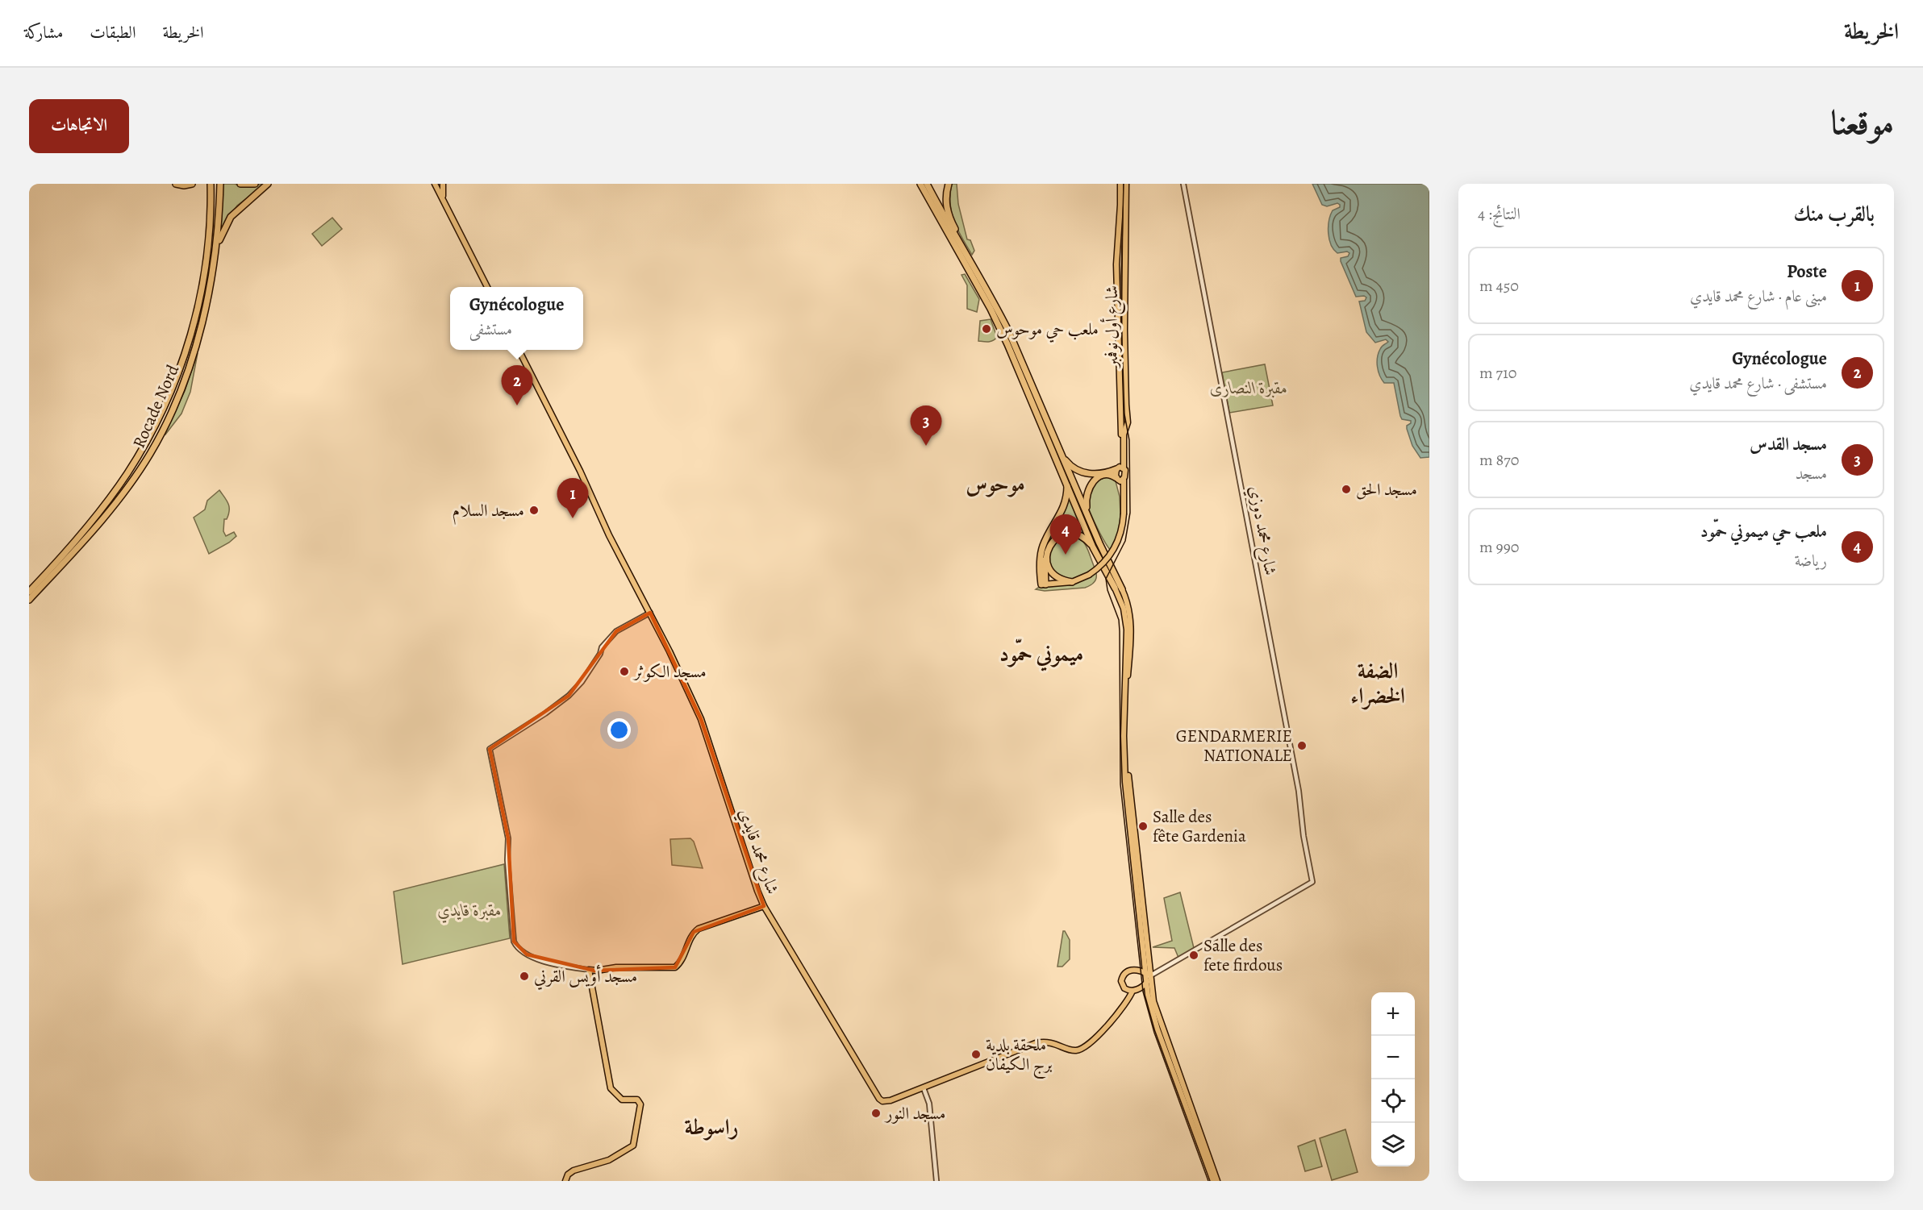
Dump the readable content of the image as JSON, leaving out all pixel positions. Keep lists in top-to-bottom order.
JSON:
{
  "streets": {
    "highway": ["Rocade Nord"],
    "main road": ["شارع أول نوفمبر", "شارع محمد قايدي"],
    "street": ["شارع محمد دوزي"]
  },
  "districts": [
    "موحوس",
    "ميموني حمّود",
    "الضفة الخضراء",
    "راسوطة"
  ],
  "parks": ["مقبرة النصارى", "مقبرة قايدي"],
  "places": [
    "ملعب حي موحوس",
    "مسجد الحق",
    "مسجد السلام",
    "مسجد الكوثر",
    "GENDARMERIE NATIONALE",
    "Salle des fête Gardenia",
    "Salle des fete firdous",
    "مسجد أويس القرني",
    "ملحقة بلدية برج الكيفان",
    "مسجد النور"
  ],
  "page": {
    "header": "الخريطة",
    "nav": ["الخريطة", "الطبقات", "مشاركة"],
    "title": "موقعنا",
    "buttons": "الاتجاهات",
    "heading": ["بالقرب منك", "النتائج: 4"],
    "list": [
      {
        "mark": "1",
        "name": "Poste",
        "note": "مبنى عام · شارع محمد قايدي",
        "value": "450 m"
      },
      {
        "mark": "2",
        "name": "Gynécologue",
        "note": "مستشفى · شارع محمد قايدي",
        "value": "710 m"
      },
      {
        "mark": "3",
        "name": "مسجد القدس",
        "note": "مسجد",
        "value": "870 m"
      },
      {
        "mark": "4",
        "name": "ملعب حي ميموني حمّود",
        "note": "رياضة",
        "value": "990 m"
      }
    ],
    "popup": ["Gynécologue", "مستشفى"],
    "pins": [
      "2",
      "3",
      "1",
      "4"
    ],
    "map_buttons": ["+", "−"]
  }
}
